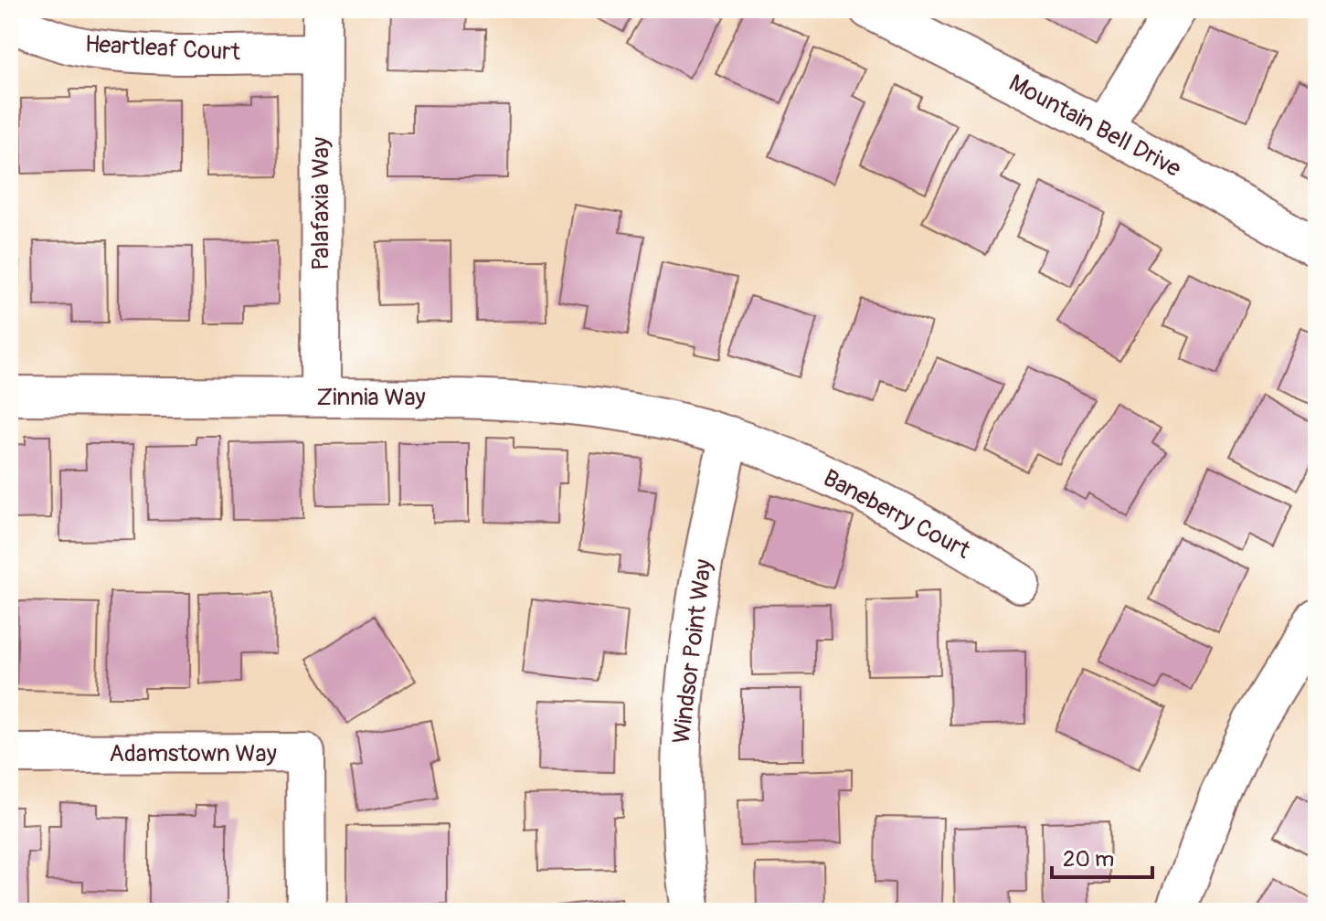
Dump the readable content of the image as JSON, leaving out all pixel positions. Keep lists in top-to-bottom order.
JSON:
{
  "streets": {
    "street": [
      "Heartleaf Court",
      "Mountain Bell Drive",
      "Palafaxia Way",
      "Zinnia Way",
      "Baneberry Court",
      "Windsor Point Way",
      "Adamstown Way"
    ]
  },
  "crossings": [
    ["Heartleaf Court", "Palafaxia Way"],
    ["Palafaxia Way", "Zinnia Way"],
    ["Zinnia Way", "Baneberry Court"],
    ["Zinnia Way", "Windsor Point Way"],
    ["Baneberry Court", "Windsor Point Way"]
  ],
  "scale_bar": "20 m"
}
